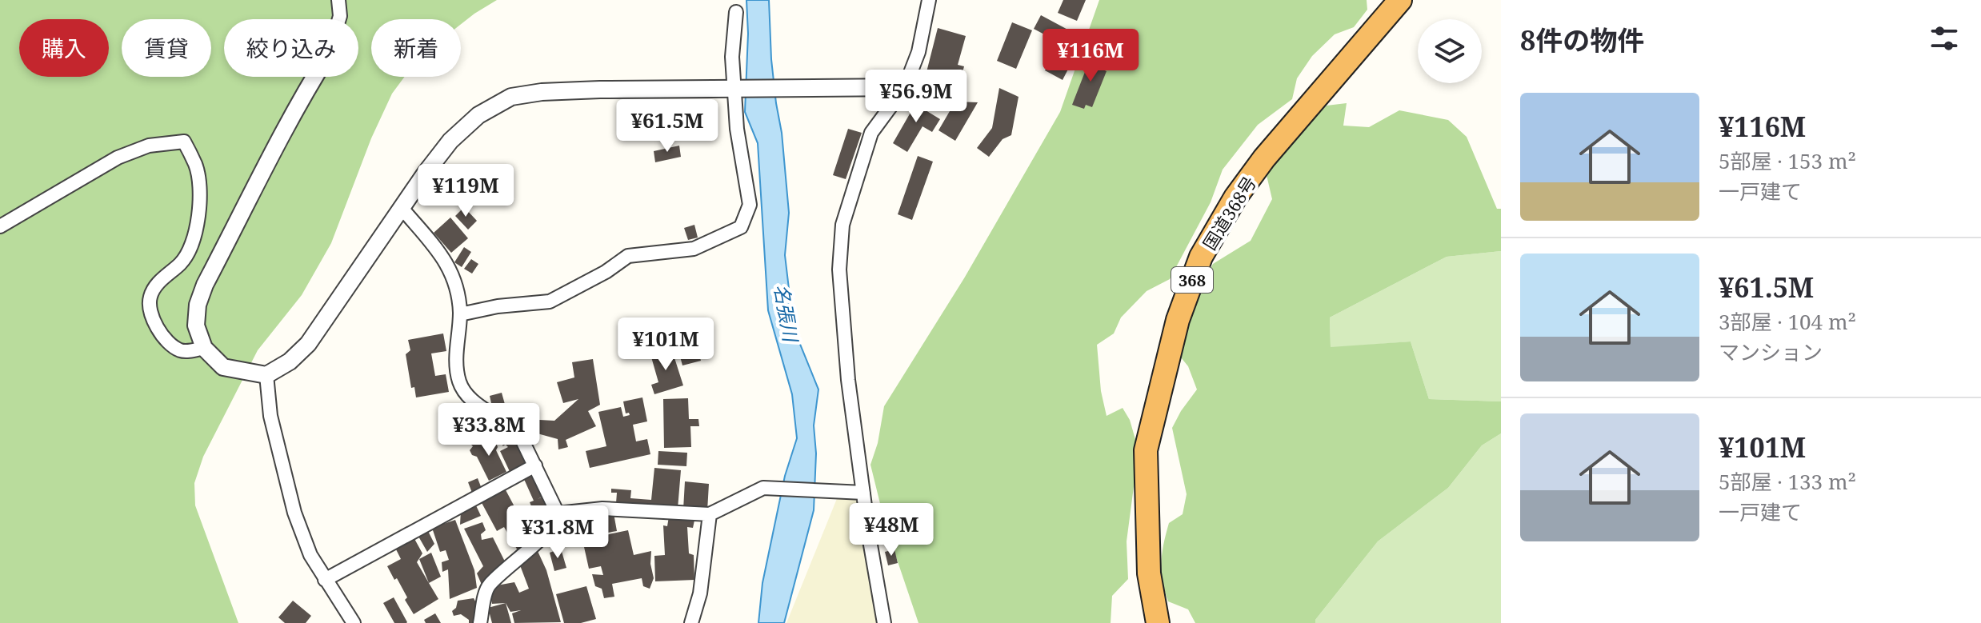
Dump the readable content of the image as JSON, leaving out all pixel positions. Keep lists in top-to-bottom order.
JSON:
{
  "streets": {
    "highway": ["国道368号", "368"]
  },
  "water": ["名張川"],
  "page": {
    "heading": "8件の物件",
    "chip": [
      "購入",
      "賃貸",
      "絞り込み",
      "新着"
    ],
    "price": [
      "¥116M",
      "¥56.9M",
      "¥61.5M",
      "¥119M",
      "¥101M",
      "¥33.8M",
      "¥48M",
      "¥31.8M"
    ],
    "list": [
      {
        "name": "¥116M",
        "note": "5部屋 · 153 m² · 一戸建て"
      },
      {
        "name": "¥61.5M",
        "note": "3部屋 · 104 m² · マンション"
      },
      {
        "name": "¥101M",
        "note": "5部屋 · 133 m² · 一戸建て"
      }
    ]
  }
}
